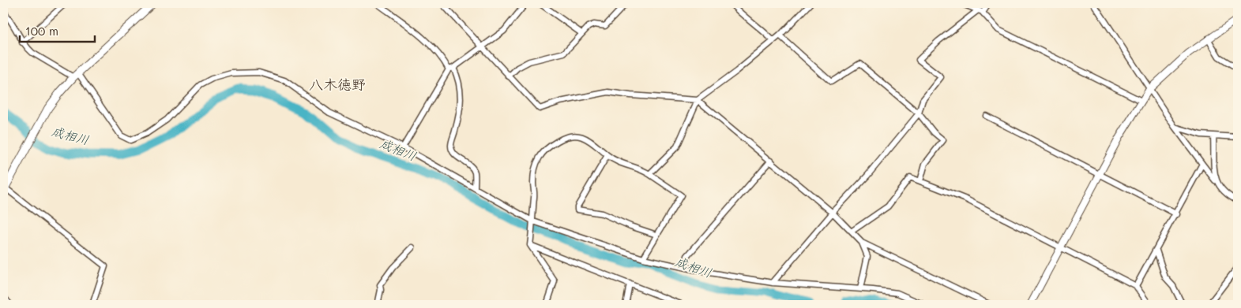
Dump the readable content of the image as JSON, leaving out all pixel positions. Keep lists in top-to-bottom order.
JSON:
{
  "districts": ["八木徳野"],
  "water": ["成相川"],
  "scale_bar": "100 m"
}
